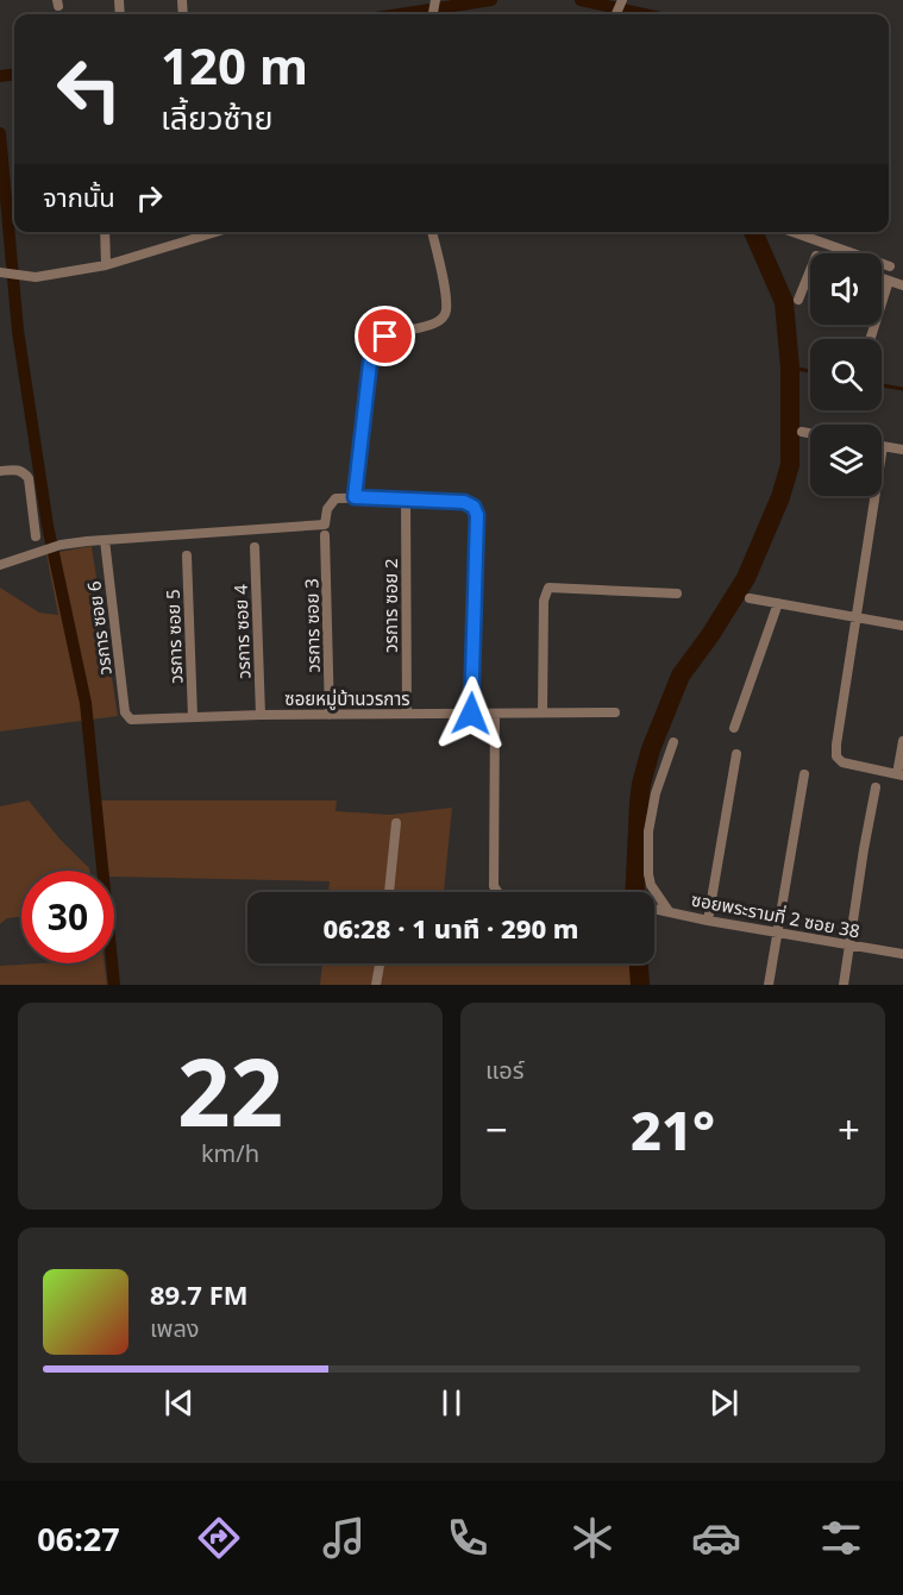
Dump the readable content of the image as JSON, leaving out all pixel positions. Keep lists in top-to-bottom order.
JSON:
{
  "streets": {
    "street": [
      "วรการ ซอย 2",
      "วรการ ซอย 3",
      "วรการ ซอย 6",
      "วรการ ซอย 4",
      "วรการ ซอย 5",
      "ซอยหมู่บ้านวรการ",
      "ซอยพระรามที่ 2 ซอย 38"
    ]
  },
  "crossings": [
    ["วรการ ซอย 2", "ซอยหมู่บ้านวรการ"],
    ["วรการ ซอย 3", "ซอยหมู่บ้านวรการ"],
    ["วรการ ซอย 6", "ซอยหมู่บ้านวรการ"],
    ["วรการ ซอย 4", "ซอยหมู่บ้านวรการ"],
    ["วรการ ซอย 5", "ซอยหมู่บ้านวรการ"]
  ],
  "page": {
    "turn": ["120 m", "เลี้ยวซ้าย"],
    "then": "จากนั้น",
    "limit": "30",
    "trip": "06:28 · 1 นาที · 290 m",
    "tile": [
      ["22", "km/h"],
      "แอร์"
    ],
    "heat": ["−", "21°", "+"],
    "song": ["89.7 FM", "เพลง"],
    "tabs": "06:27"
  }
}
